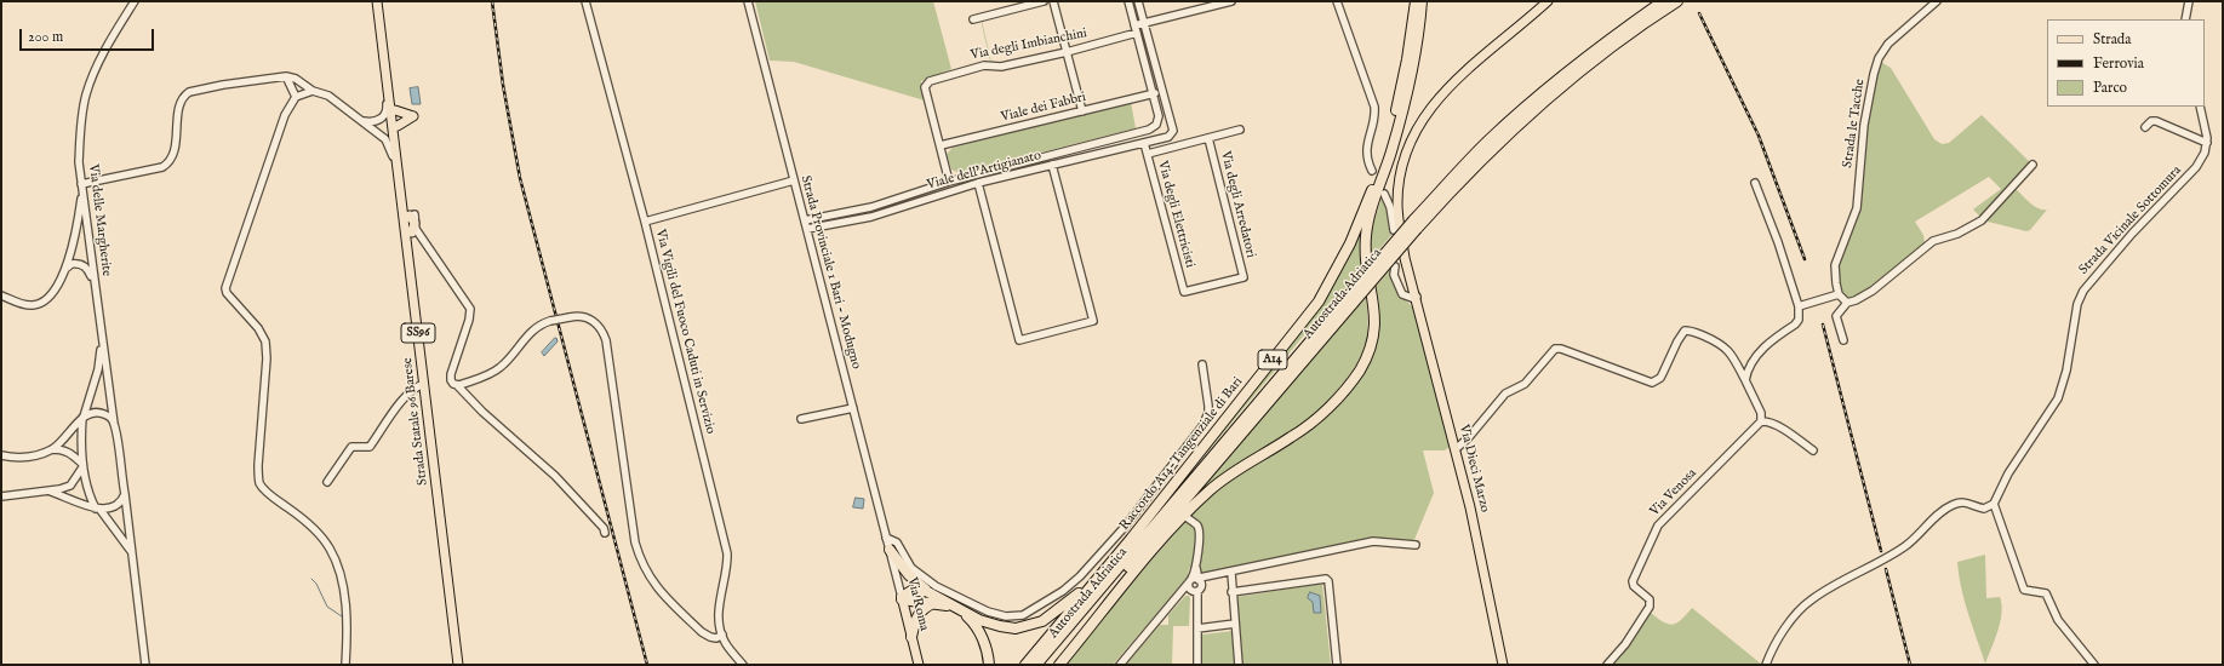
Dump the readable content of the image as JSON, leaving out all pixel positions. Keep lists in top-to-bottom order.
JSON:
{
  "streets": {
    "highway": ["Autostrada Adriatica", "A14", "Raccordo A14-Tangenziale di Bari"],
    "main road": [
      "SS96",
      "Strada Statale 96 Barese",
      "Via Dieci Marzo",
      "Via Roma"
    ],
    "street": [
      "Via degli Imbianchini",
      "Viale dei Fabbri",
      "Strada le Tacche",
      "Viale dell'Artigianato",
      "Via degli Arredatori",
      "Via degli Elettricisti",
      "Via delle Margherite",
      "Strada Vicinale Sottomura",
      "Strada Provinciale 1 Bari - Modugno",
      "Via Vigili del Fuoco Caduti in Servizio",
      "Via Venosa"
    ]
  },
  "crossings": [
    ["Via degli Imbianchini", "Viale dei Fabbri"],
    ["Viale dei Fabbri", "Viale dell'Artigianato"],
    ["Viale dell'Artigianato", "Via degli Elettricisti"],
    ["Viale dell'Artigianato", "Strada Provinciale 1 Bari - Modugno"],
    ["Via degli Arredatori", "Via degli Elettricisti"],
    ["Strada Provinciale 1 Bari - Modugno", "Via Roma"]
  ],
  "legend": ["Strada", "Ferrovia", "Parco"],
  "scale_bar": "200 m"
}
